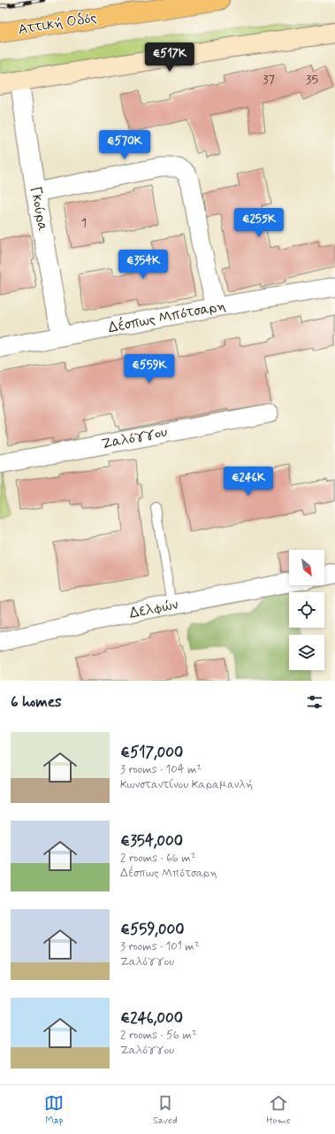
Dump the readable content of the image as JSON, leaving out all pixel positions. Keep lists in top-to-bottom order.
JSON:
{
  "streets": {
    "highway": ["Αττική Οδός"],
    "street": [
      "Γκούρα",
      "Δέσπως Μπότσαρη",
      "Ζαλόγγου",
      "Δελφών"
    ]
  },
  "crossings": [
    ["Γκούρα", "Δέσπως Μπότσαρη"]
  ],
  "house_numbers": ["37", "35", "1"],
  "north": "bottom right",
  "page": {
    "price": [
      "€517K",
      "€570K",
      "€255K",
      "€354K",
      "€559K",
      "€246K"
    ],
    "heading": "6 homes",
    "list": [
      {
        "name": "€517,000",
        "note": "3 rooms · 104 m² · Κωνσταντίνου Καραμανλή"
      },
      {
        "name": "€354,000",
        "note": "2 rooms · 66 m² · Δέσπως Μπότσαρη"
      },
      {
        "name": "€559,000",
        "note": "3 rooms · 101 m² · Ζαλόγγου"
      },
      {
        "name": "€246,000",
        "note": "2 rooms · 56 m² · Ζαλόγγου"
      }
    ],
    "tabs": ["Map", "Saved", "Home"]
  }
}
